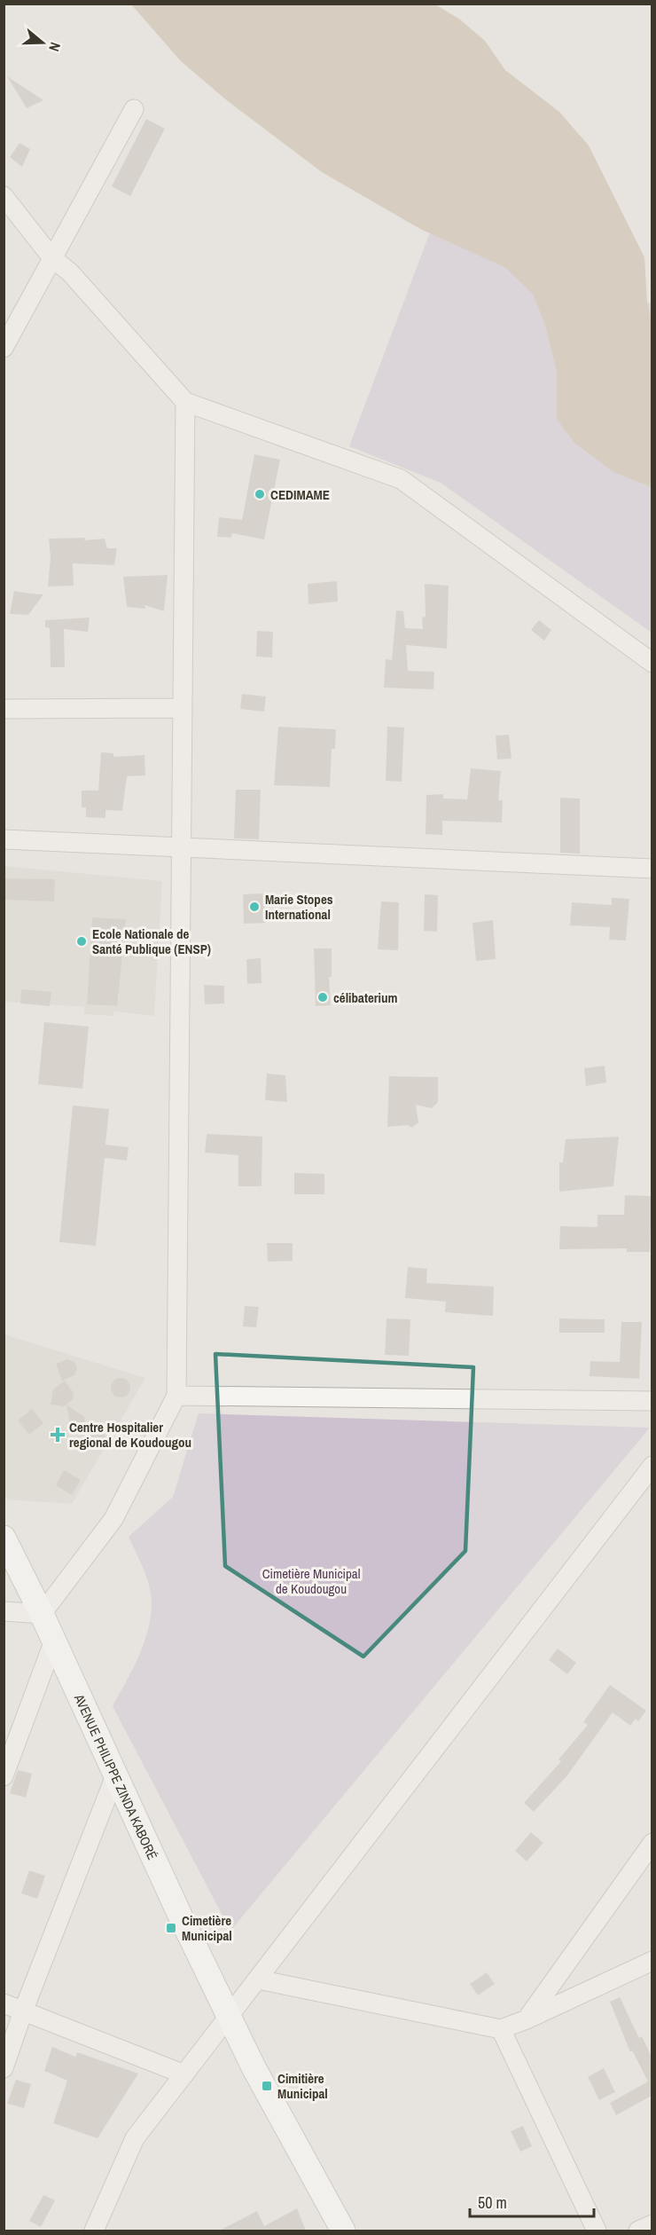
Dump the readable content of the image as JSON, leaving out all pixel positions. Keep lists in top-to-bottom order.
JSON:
{
  "streets": {
    "main road": ["AVENUE PHILIPPE ZINDA KABORÉ"]
  },
  "parks": ["Cimetière Municipal de Koudougou"],
  "places": {
    "other": [
      "CEDIMAME",
      "Marie Stopes International",
      "Ecole Nationale de Santé Publique (ENSP)",
      "célibaterium"
    ],
    "health": ["Centre Hospitalier regional de Koudougou"],
    "transit": ["Cimetière Municipal", "Cimitière Municipal"]
  },
  "scale_bar": "50 m",
  "north": "right"
}
